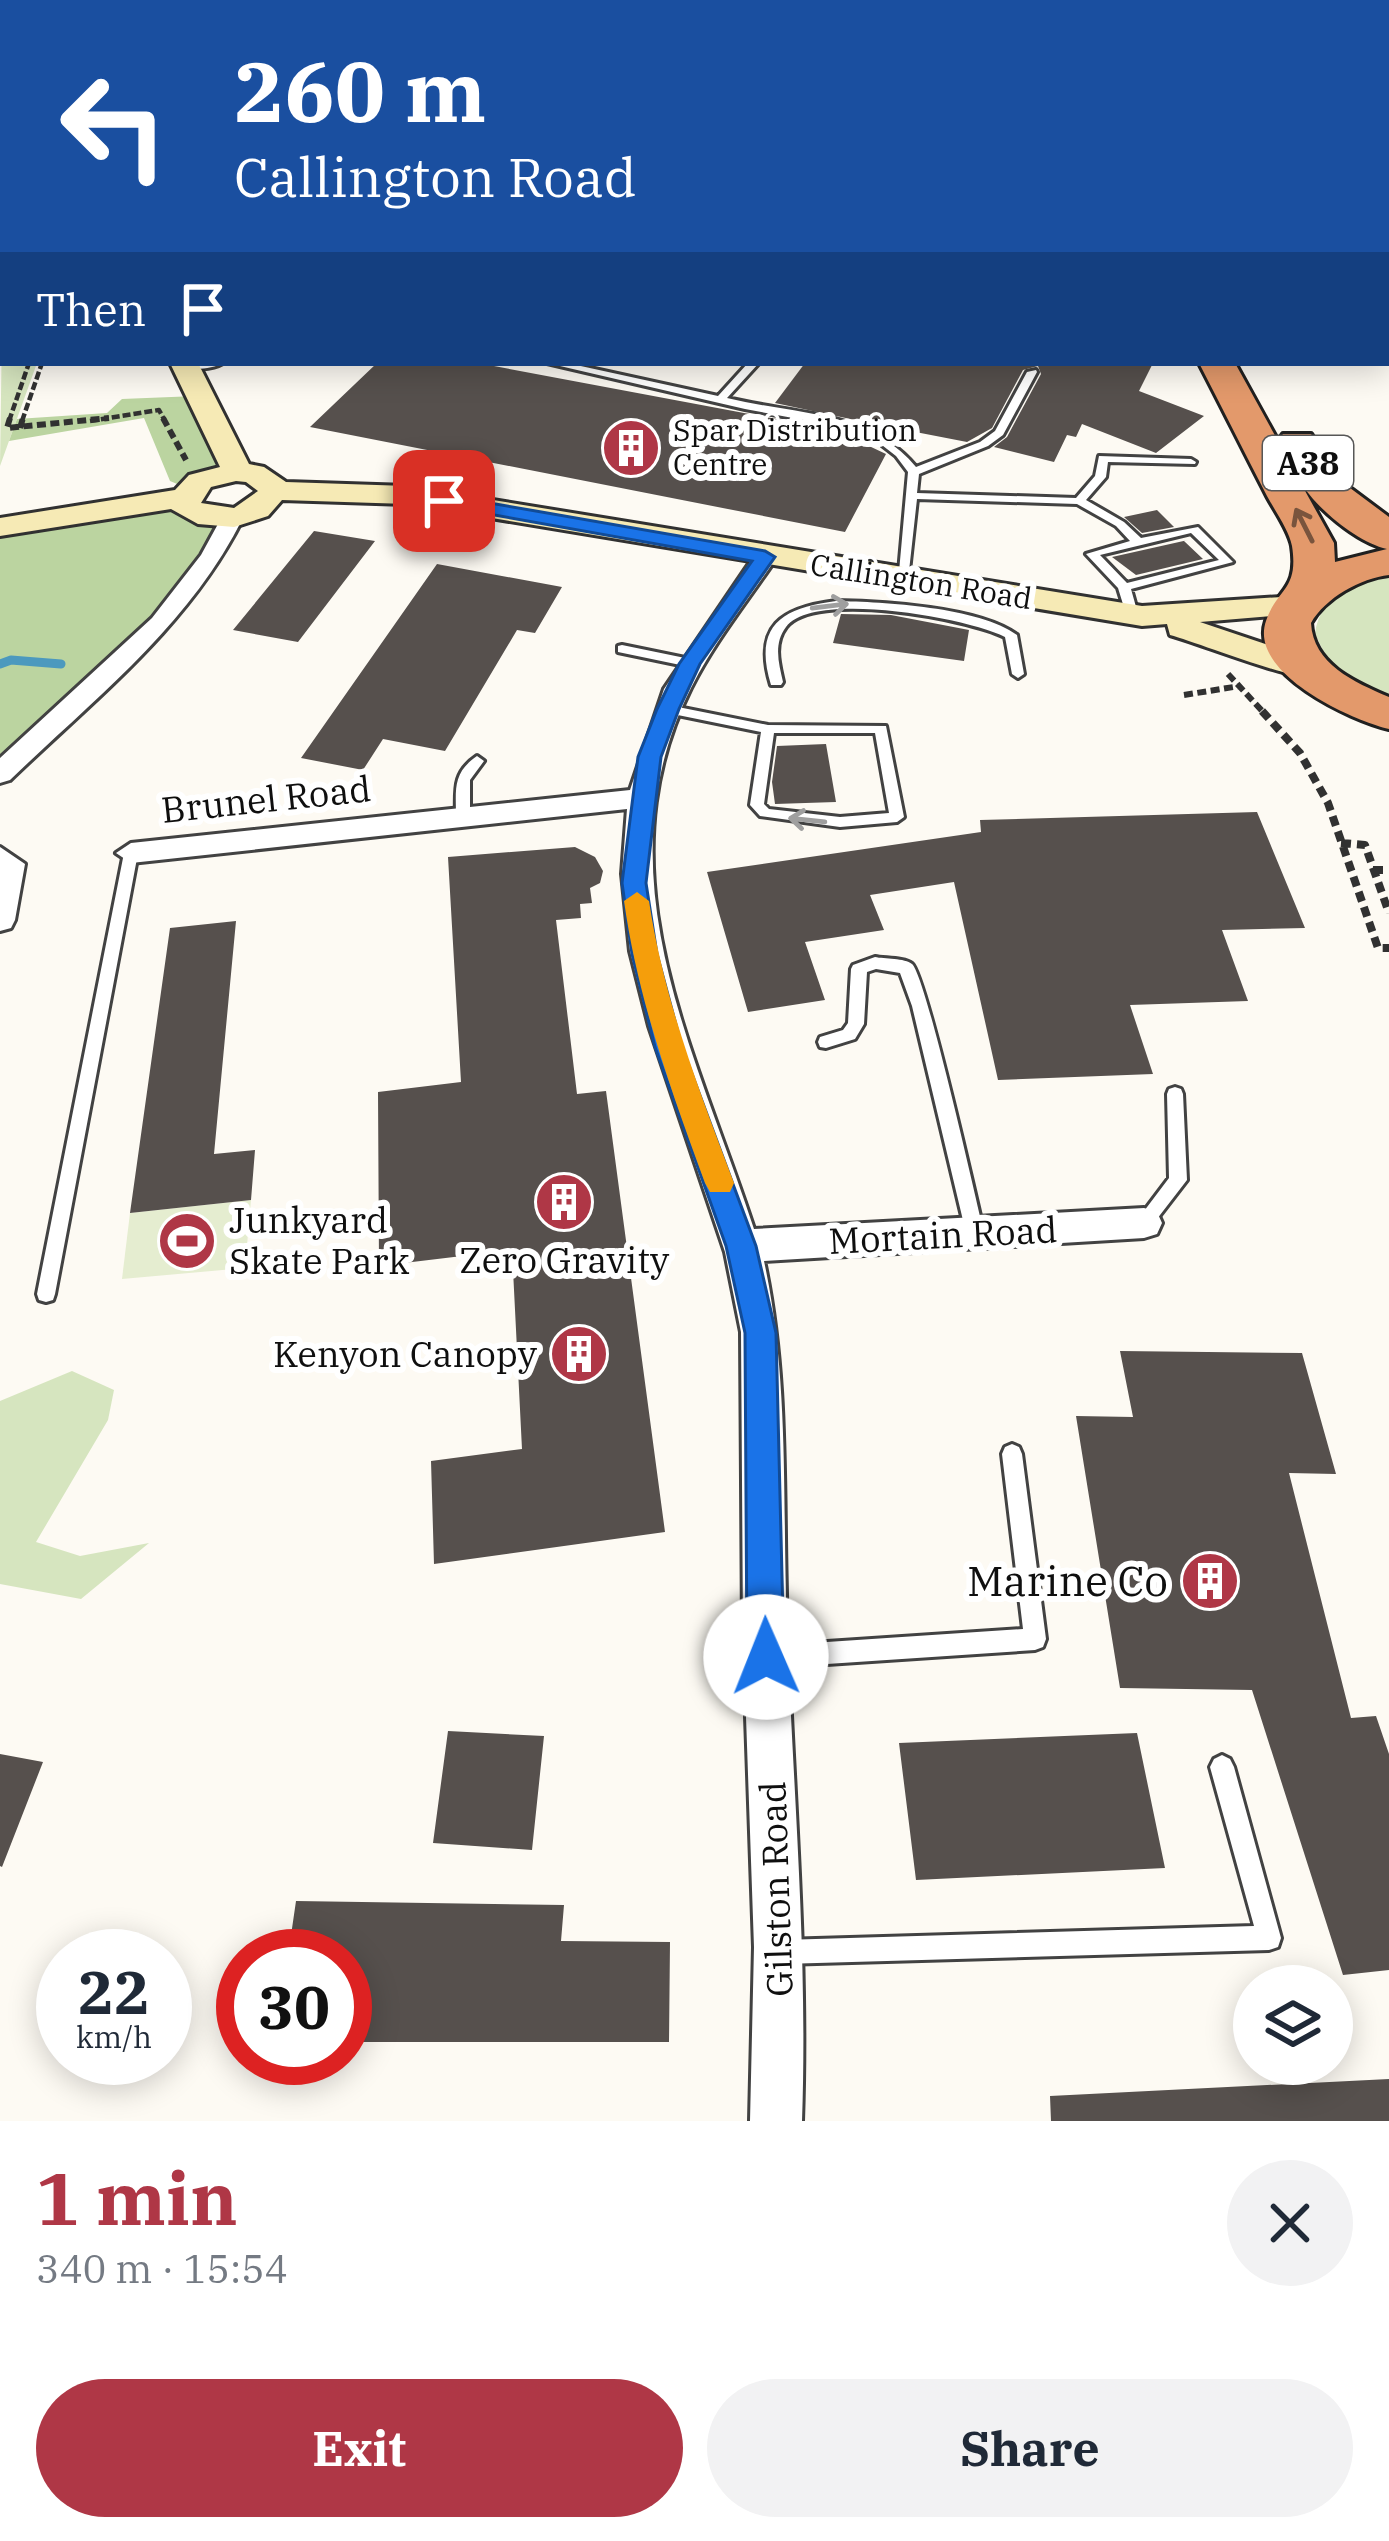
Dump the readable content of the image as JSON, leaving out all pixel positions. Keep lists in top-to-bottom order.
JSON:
{
  "streets": {
    "highway": ["A38"],
    "main road": ["Callington Road"],
    "street": ["Brunel Road", "Mortain Road", "Gilston Road"]
  },
  "crossings": [
    ["A38", "Callington Road"],
    ["Callington Road", "Gilston Road"],
    ["Brunel Road", "Gilston Road"],
    ["Mortain Road", "Gilston Road"]
  ],
  "places": {
    "building": [
      "Spar Distribution Centre",
      "Zero Gravity",
      "Kenyon Canopy",
      "Marine Co"
    ],
    "sports": ["Junkyard Skate Park"]
  },
  "page": {
    "turn": ["260 m", "Callington Road"],
    "then": "Then",
    "speed": "22 km/h",
    "limit": "30",
    "heading": ["1 min", "340 m · 15:54"],
    "buttons": ["Exit", "Share"]
  }
}
